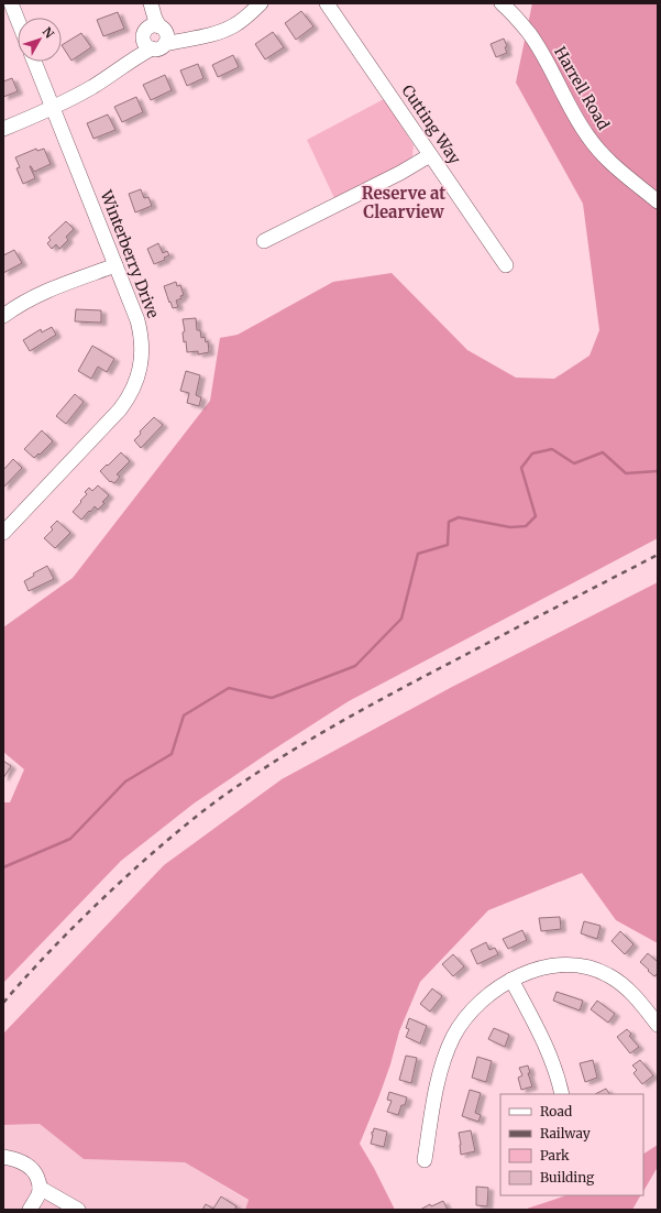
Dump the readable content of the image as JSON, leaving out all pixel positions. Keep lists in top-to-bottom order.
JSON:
{
  "streets": {
    "street": ["Harrell Road", "Cutting Way", "Winterberry Drive"]
  },
  "districts": ["Reserve at Clearview"],
  "legend": [
    "Road",
    "Railway",
    "Park",
    "Building"
  ],
  "north": "top right"
}
